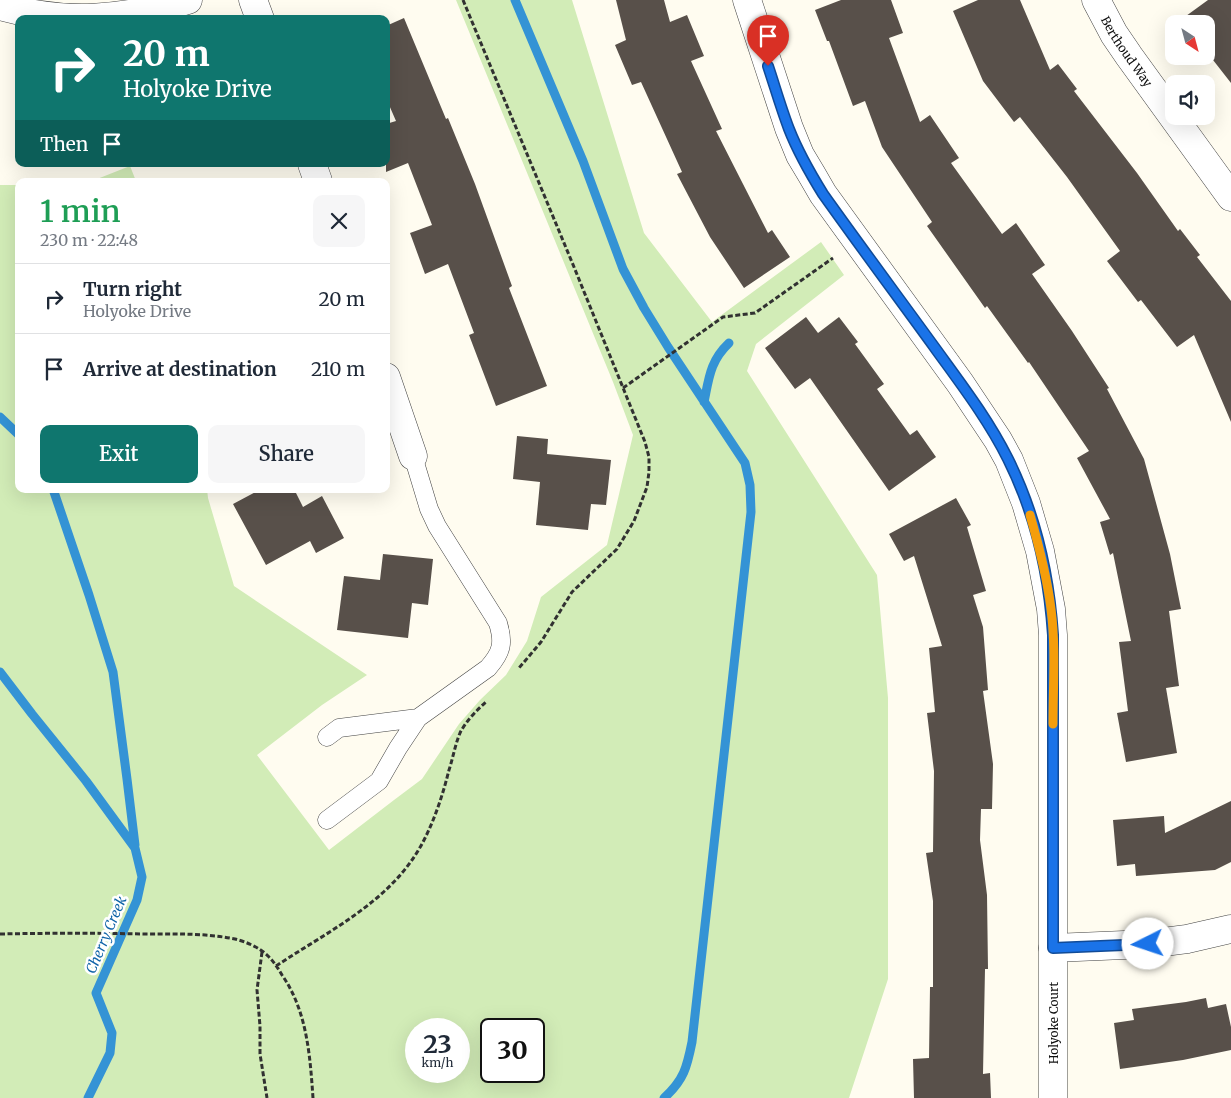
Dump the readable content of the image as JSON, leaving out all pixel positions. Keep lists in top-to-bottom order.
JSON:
{
  "streets": {
    "street": ["Berthoud Way", "Holyoke Court"]
  },
  "water": ["Cherry Creek"],
  "north": "bottom right",
  "page": {
    "turn": ["20 m", "Holyoke Drive"],
    "then": "Then",
    "heading": ["1 min", "230 m · 22:48"],
    "list": [
      {
        "name": "Turn right",
        "note": "Holyoke Drive",
        "value": "20 m"
      },
      {
        "name": "Arrive at destination",
        "value": "210 m"
      }
    ],
    "buttons": ["Exit", "Share"],
    "speed": "23 km/h",
    "limit": "30"
  }
}
